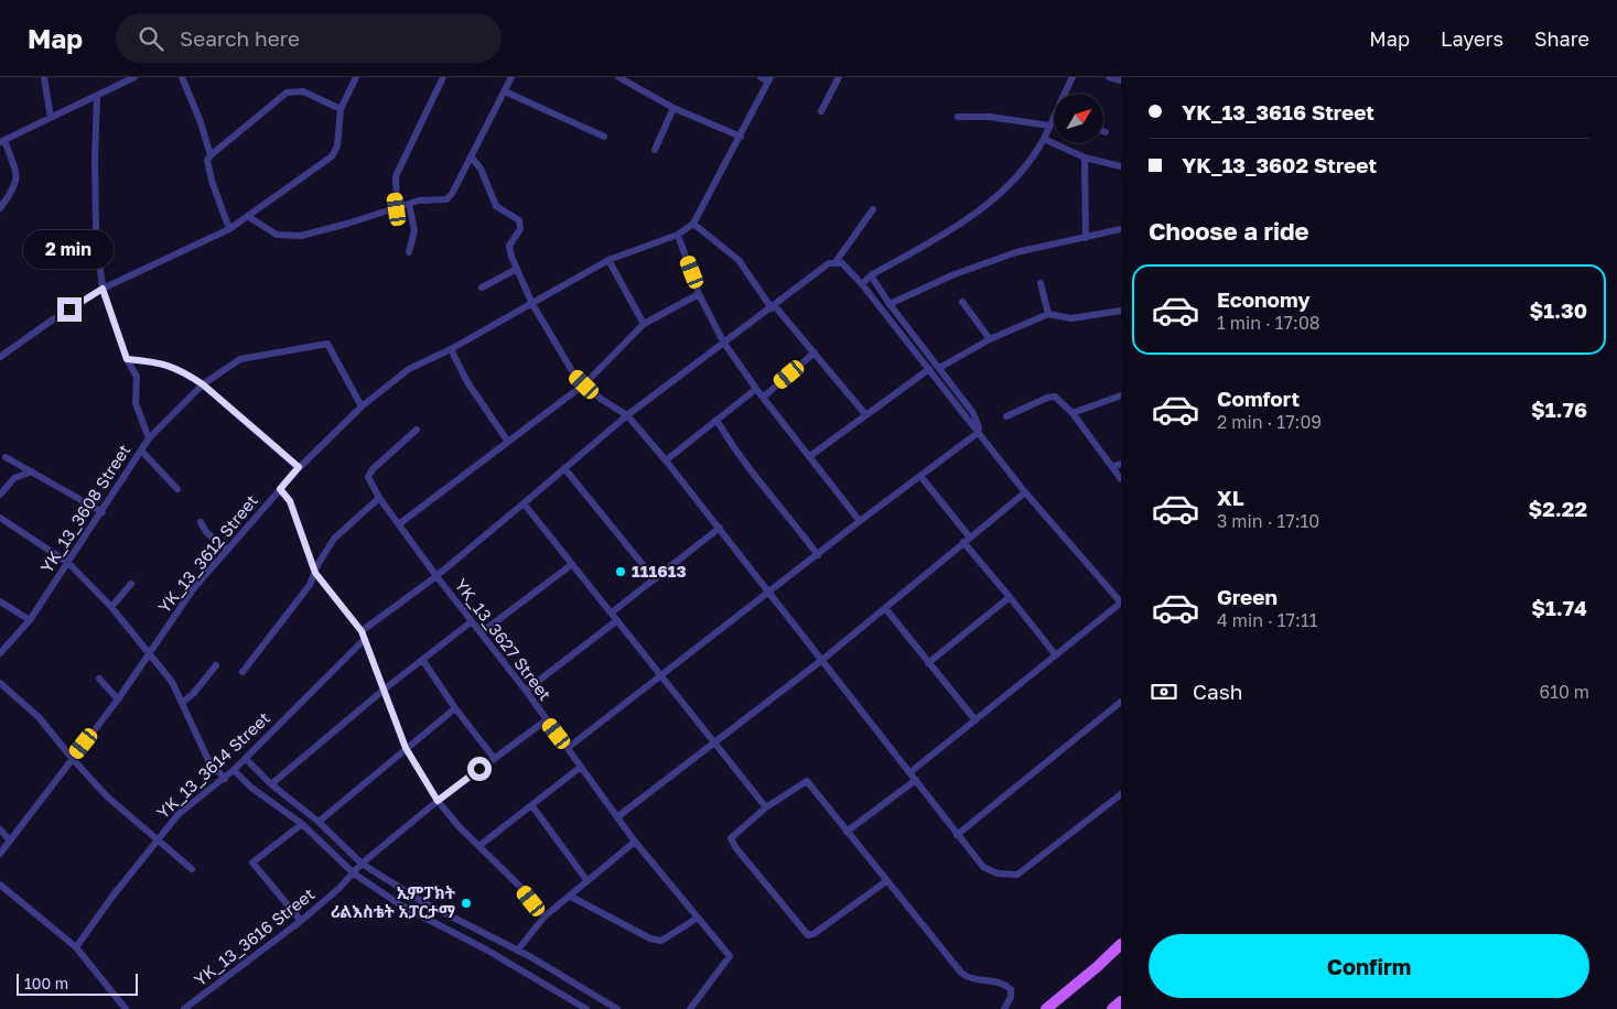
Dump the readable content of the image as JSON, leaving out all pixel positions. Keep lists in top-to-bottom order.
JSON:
{
  "streets": {
    "street": [
      "YK_13_3608 Street",
      "YK_13_3612 Street",
      "YK_13_3627 Street",
      "YK_13_3614 Street",
      "YK_13_3616 Street"
    ]
  },
  "crossings": [
    ["YK_13_3608 Street", "YK_13_3612 Street"],
    ["YK_13_3627 Street", "YK_13_3616 Street"]
  ],
  "places": ["111613", "ኢምፓክት ሪልእስቴት አፓርታማ"],
  "scale_bar": "100 m",
  "north": "top right",
  "page": {
    "header": "Map",
    "search": "Search here",
    "nav": ["Map", "Layers", "Share"],
    "banner": ["YK_13_3616 Street", "YK_13_3602 Street"],
    "heading": "Choose a ride",
    "bubble": "2 min",
    "list": [
      {
        "name": "Economy",
        "note": "1 min · 17:08",
        "value": "$1.30"
      },
      {
        "name": "Comfort",
        "note": "2 min · 17:09",
        "value": "$1.76"
      },
      {
        "name": "XL",
        "note": "3 min · 17:10",
        "value": "$2.22"
      },
      {
        "name": "Green",
        "note": "4 min · 17:11",
        "value": "$1.74"
      }
    ],
    "pay": ["Cash", "610 m"],
    "buttons": "Confirm",
    "scale": "100 m"
  }
}
